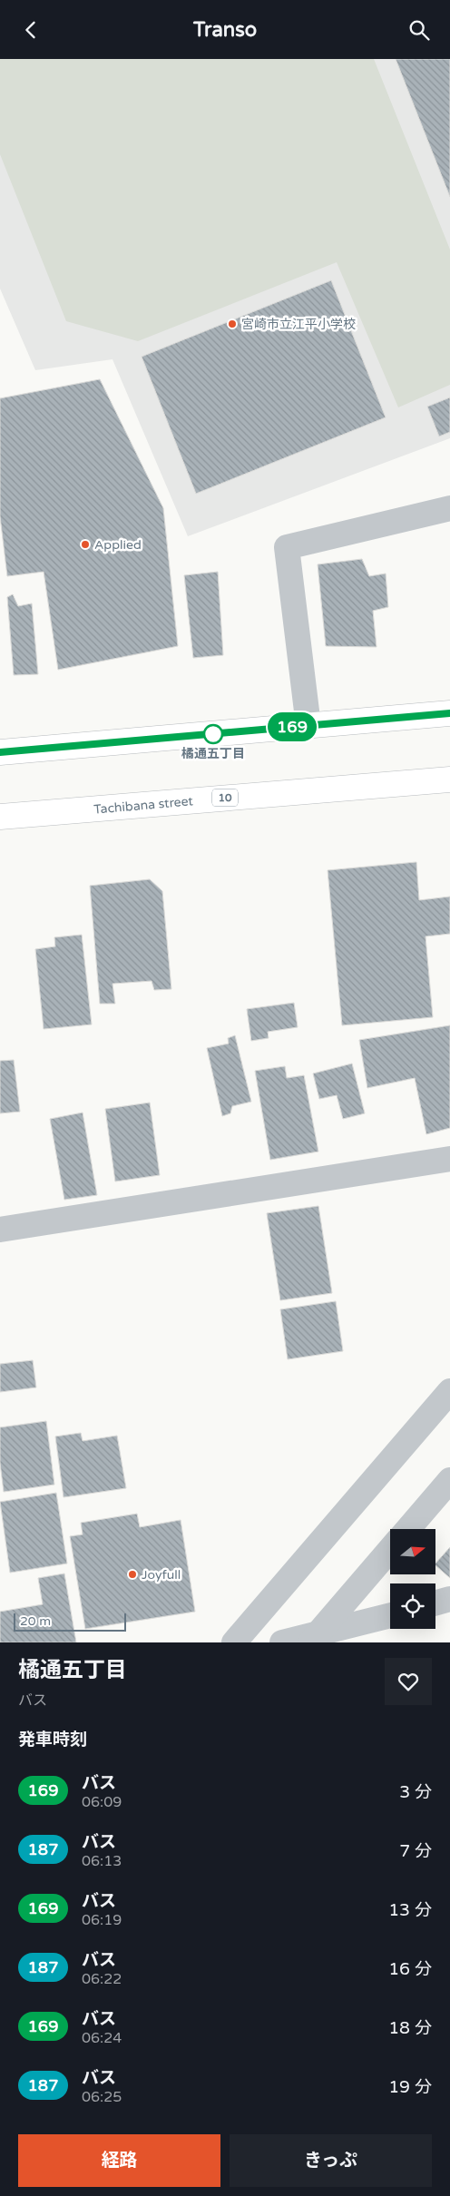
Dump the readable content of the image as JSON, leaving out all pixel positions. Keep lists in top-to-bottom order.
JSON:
{
  "streets": {
    "highway": ["10", "Tachibana street"]
  },
  "places": [
    "宮崎市立江平小学校",
    "Applied",
    "橘通五丁目",
    "Joyfull"
  ],
  "lines": ["bus line 169"],
  "scale_bar": "20 m",
  "north": "right",
  "page": {
    "header": "Transo",
    "on_map": "169",
    "scale": "20 m",
    "heading": [
      ["橘通五丁目", "バス"],
      "発車時刻"
    ],
    "list": [
      {
        "mark": "169",
        "name": "バス",
        "note": "06:09",
        "value": "3 分"
      },
      {
        "mark": "187",
        "name": "バス",
        "note": "06:13",
        "value": "7 分"
      },
      {
        "mark": "169",
        "name": "バス",
        "note": "06:19",
        "value": "13 分"
      },
      {
        "mark": "187",
        "name": "バス",
        "note": "06:22",
        "value": "16 分"
      },
      {
        "mark": "169",
        "name": "バス",
        "note": "06:24",
        "value": "18 分"
      },
      {
        "mark": "187",
        "name": "バス",
        "note": "06:25",
        "value": "19 分"
      }
    ],
    "buttons": ["経路", "きっぷ"]
  }
}
